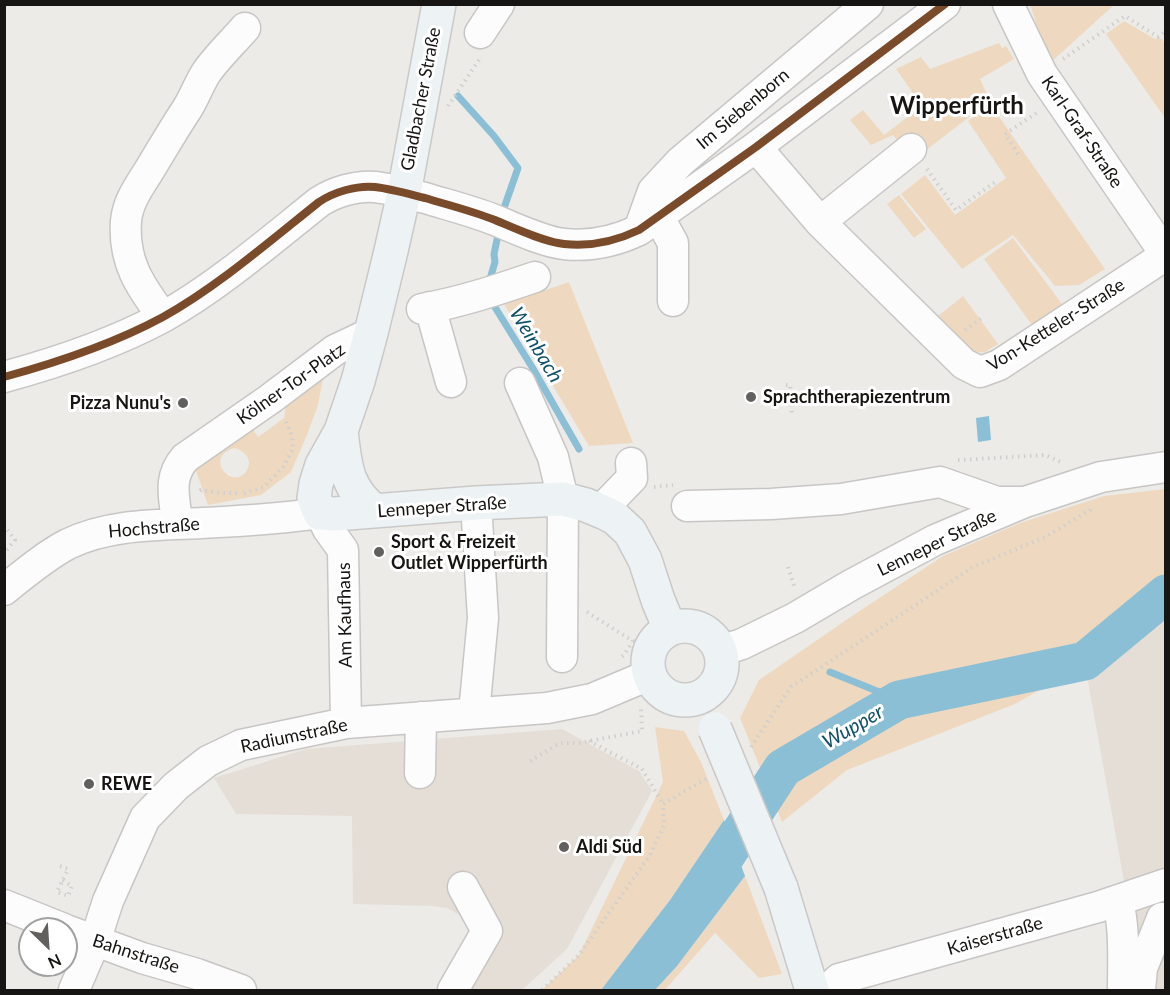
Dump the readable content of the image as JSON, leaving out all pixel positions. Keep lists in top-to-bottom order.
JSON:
{
  "streets": {
    "main road": ["Gladbacher Straße", "Kölner-Tor-Platz", "Lenneper Straße"],
    "street": [
      "Im Siebenborn",
      "Karl-Graf-Straße",
      "Von-Ketteler-Straße",
      "Hochstraße",
      "Am Kaufhaus",
      "Radiumstraße",
      "Kaiserstraße",
      "Bahnstraße"
    ]
  },
  "crossings": [
    ["Gladbacher Straße", "Kölner-Tor-Platz"],
    ["Karl-Graf-Straße", "Von-Ketteler-Straße"],
    ["Kölner-Tor-Platz", "Lenneper Straße"],
    ["Kölner-Tor-Platz", "Hochstraße"],
    ["Kölner-Tor-Platz", "Am Kaufhaus"],
    ["Lenneper Straße", "Hochstraße"],
    ["Lenneper Straße", "Am Kaufhaus"],
    ["Lenneper Straße", "Radiumstraße"],
    ["Hochstraße", "Am Kaufhaus"],
    ["Am Kaufhaus", "Radiumstraße"],
    ["Radiumstraße", "Bahnstraße"]
  ],
  "districts": ["Wipperfürth"],
  "water": ["Weinbach", "Wupper"],
  "places": [
    "Sprachtherapiezentrum",
    "Pizza Nunu's",
    "Sport & Freizeit Outlet Wipperfürth",
    "REWE",
    "Aldi Süd"
  ],
  "north": "bottom right"
}
